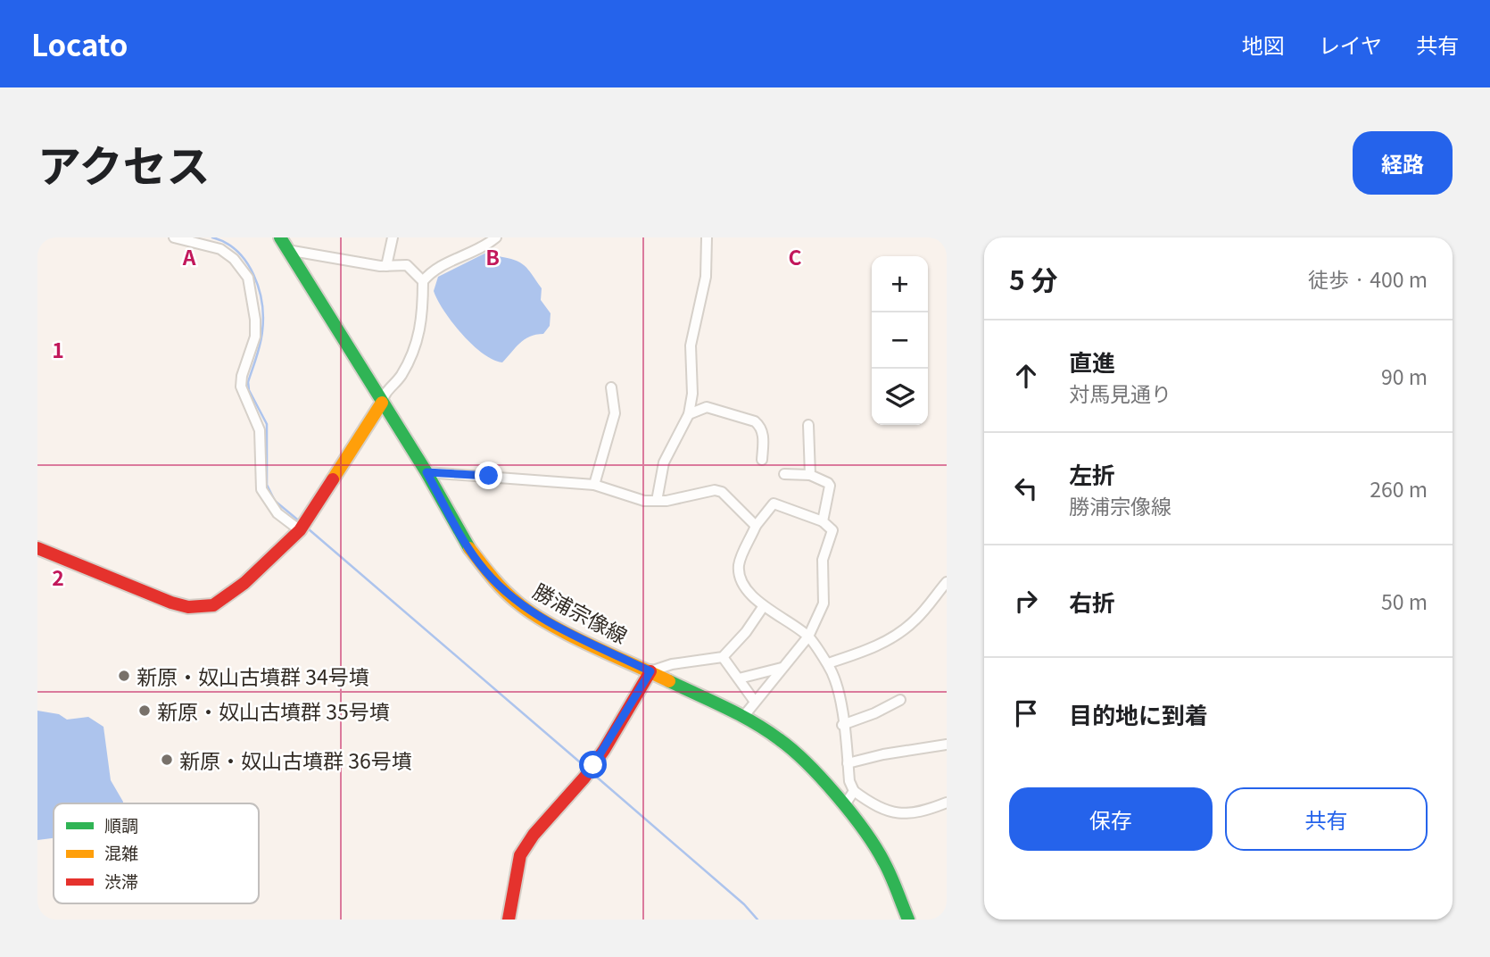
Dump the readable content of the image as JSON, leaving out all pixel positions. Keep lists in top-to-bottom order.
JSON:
{
  "streets": {
    "main road": ["勝浦宗像線"]
  },
  "places": ["新原・奴山古墳群 34号墳", "新原・奴山古墳群 35号墳", "新原・奴山古墳群 36号墳"],
  "legend": ["順調", "混雑", "渋滞"],
  "page": {
    "header": "Locato",
    "nav": ["地図", "レイヤ", "共有"],
    "title": "アクセス",
    "buttons": [
      "経路",
      ["保存", "共有"]
    ],
    "heading": ["5 分", "徒歩 · 400 m"],
    "map_buttons": ["+", "−"],
    "list": [
      ["直進", "対馬見通り", "90 m"],
      ["左折", "勝浦宗像線", "260 m"],
      ["右折", "50 m"],
      "目的地に到着"
    ]
  },
  "grid": {
    "columns": ["A", "B", "C"],
    "rows": ["1", "2"]
  }
}
